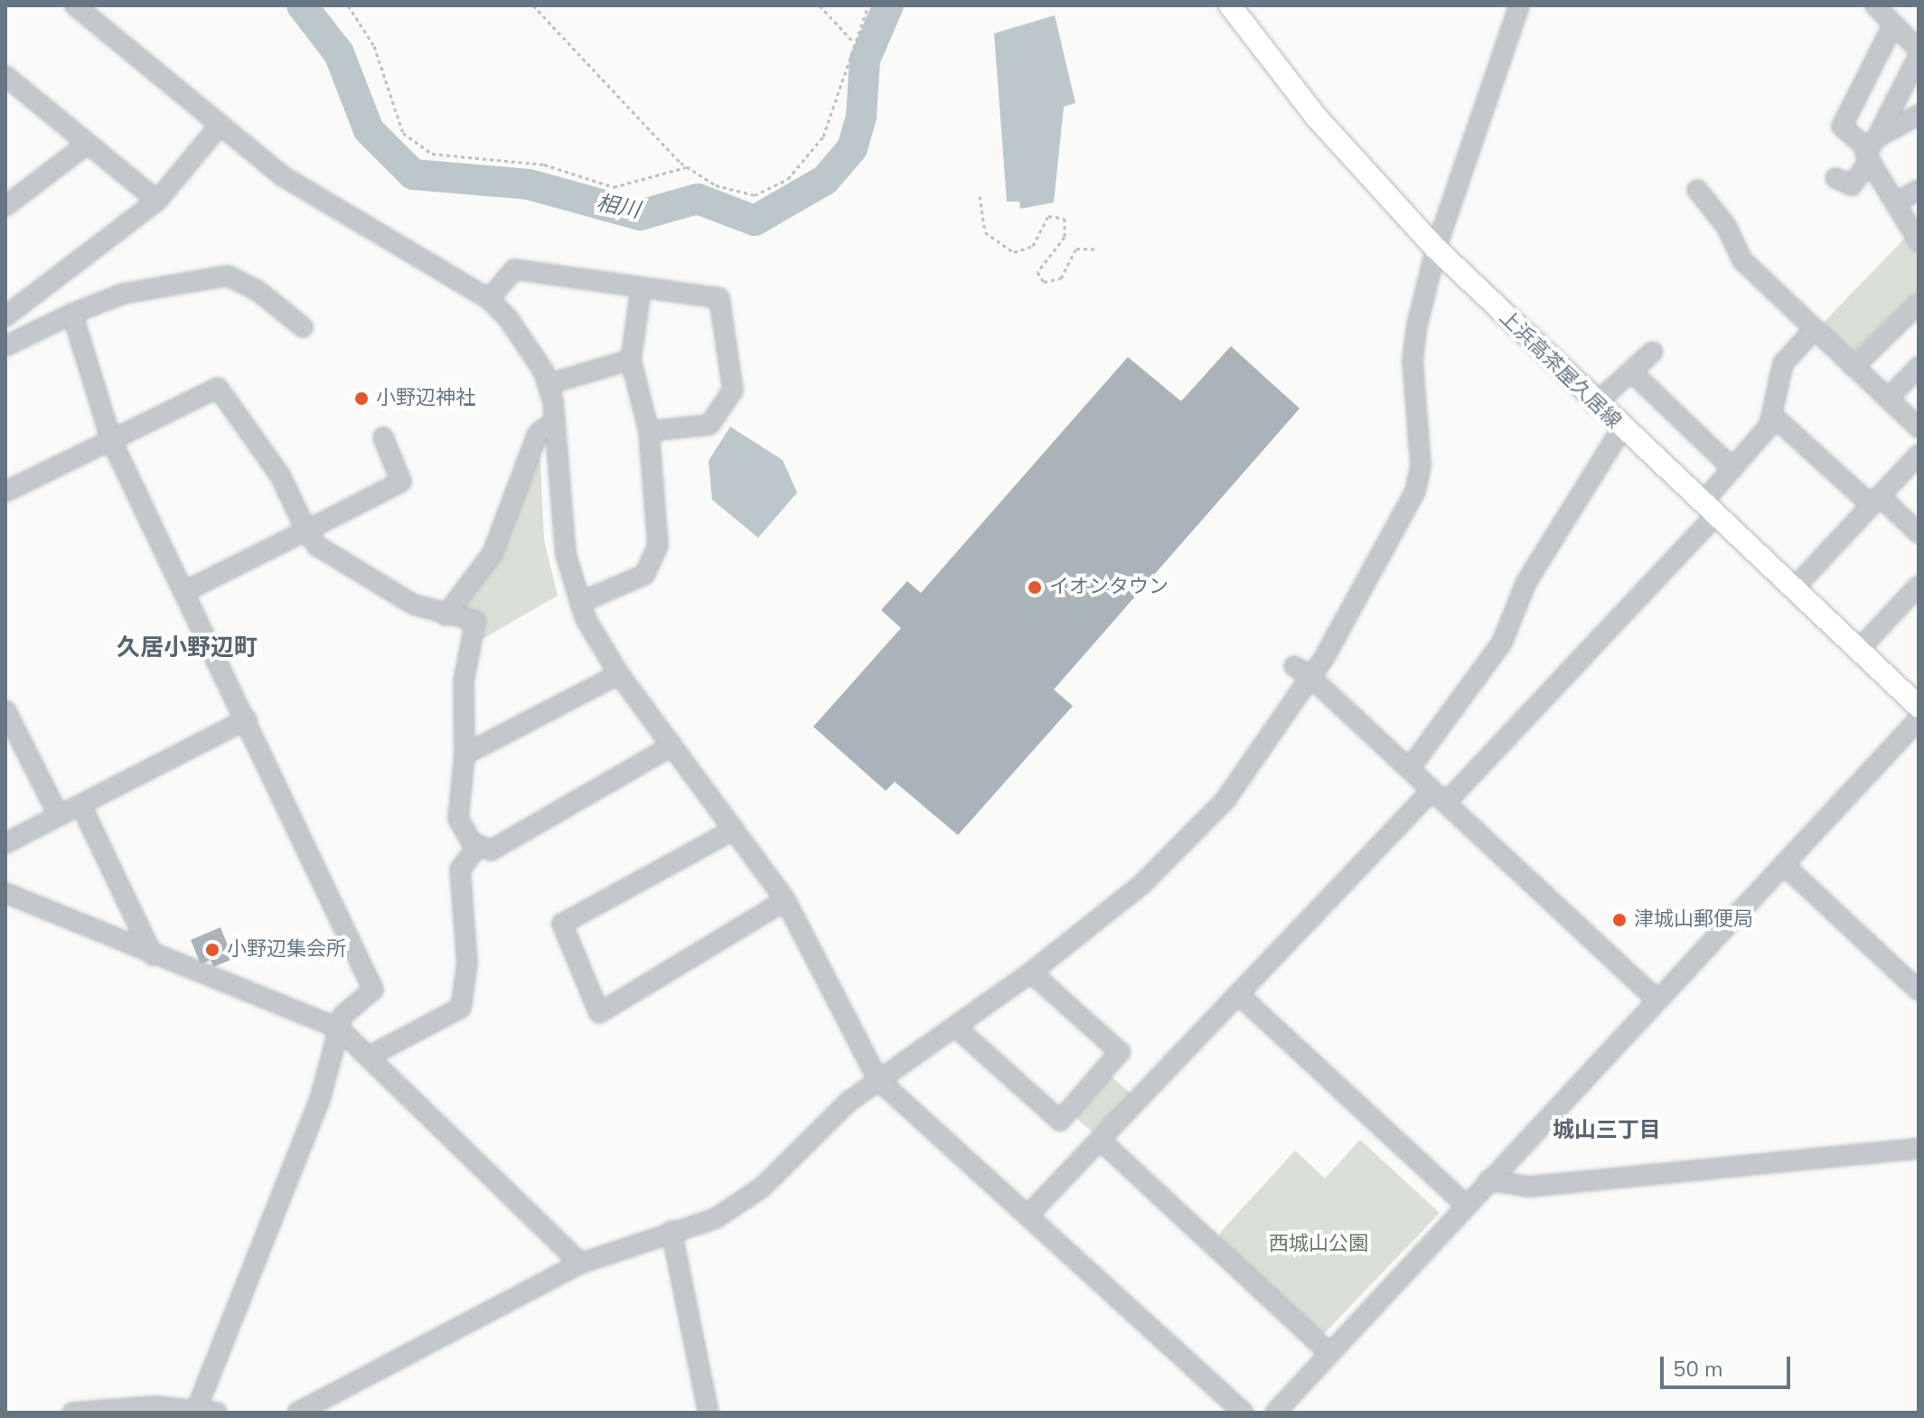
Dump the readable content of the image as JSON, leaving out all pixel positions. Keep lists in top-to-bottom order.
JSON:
{
  "streets": {
    "main road": ["上浜高茶屋久居線"]
  },
  "districts": ["久居小野辺町", "城山三丁目"],
  "water": ["相川"],
  "parks": ["西城山公園"],
  "places": [
    "小野辺神社",
    "イオンタウン",
    "津城山郵便局",
    "小野辺集会所"
  ],
  "scale_bar": "50 m"
}
